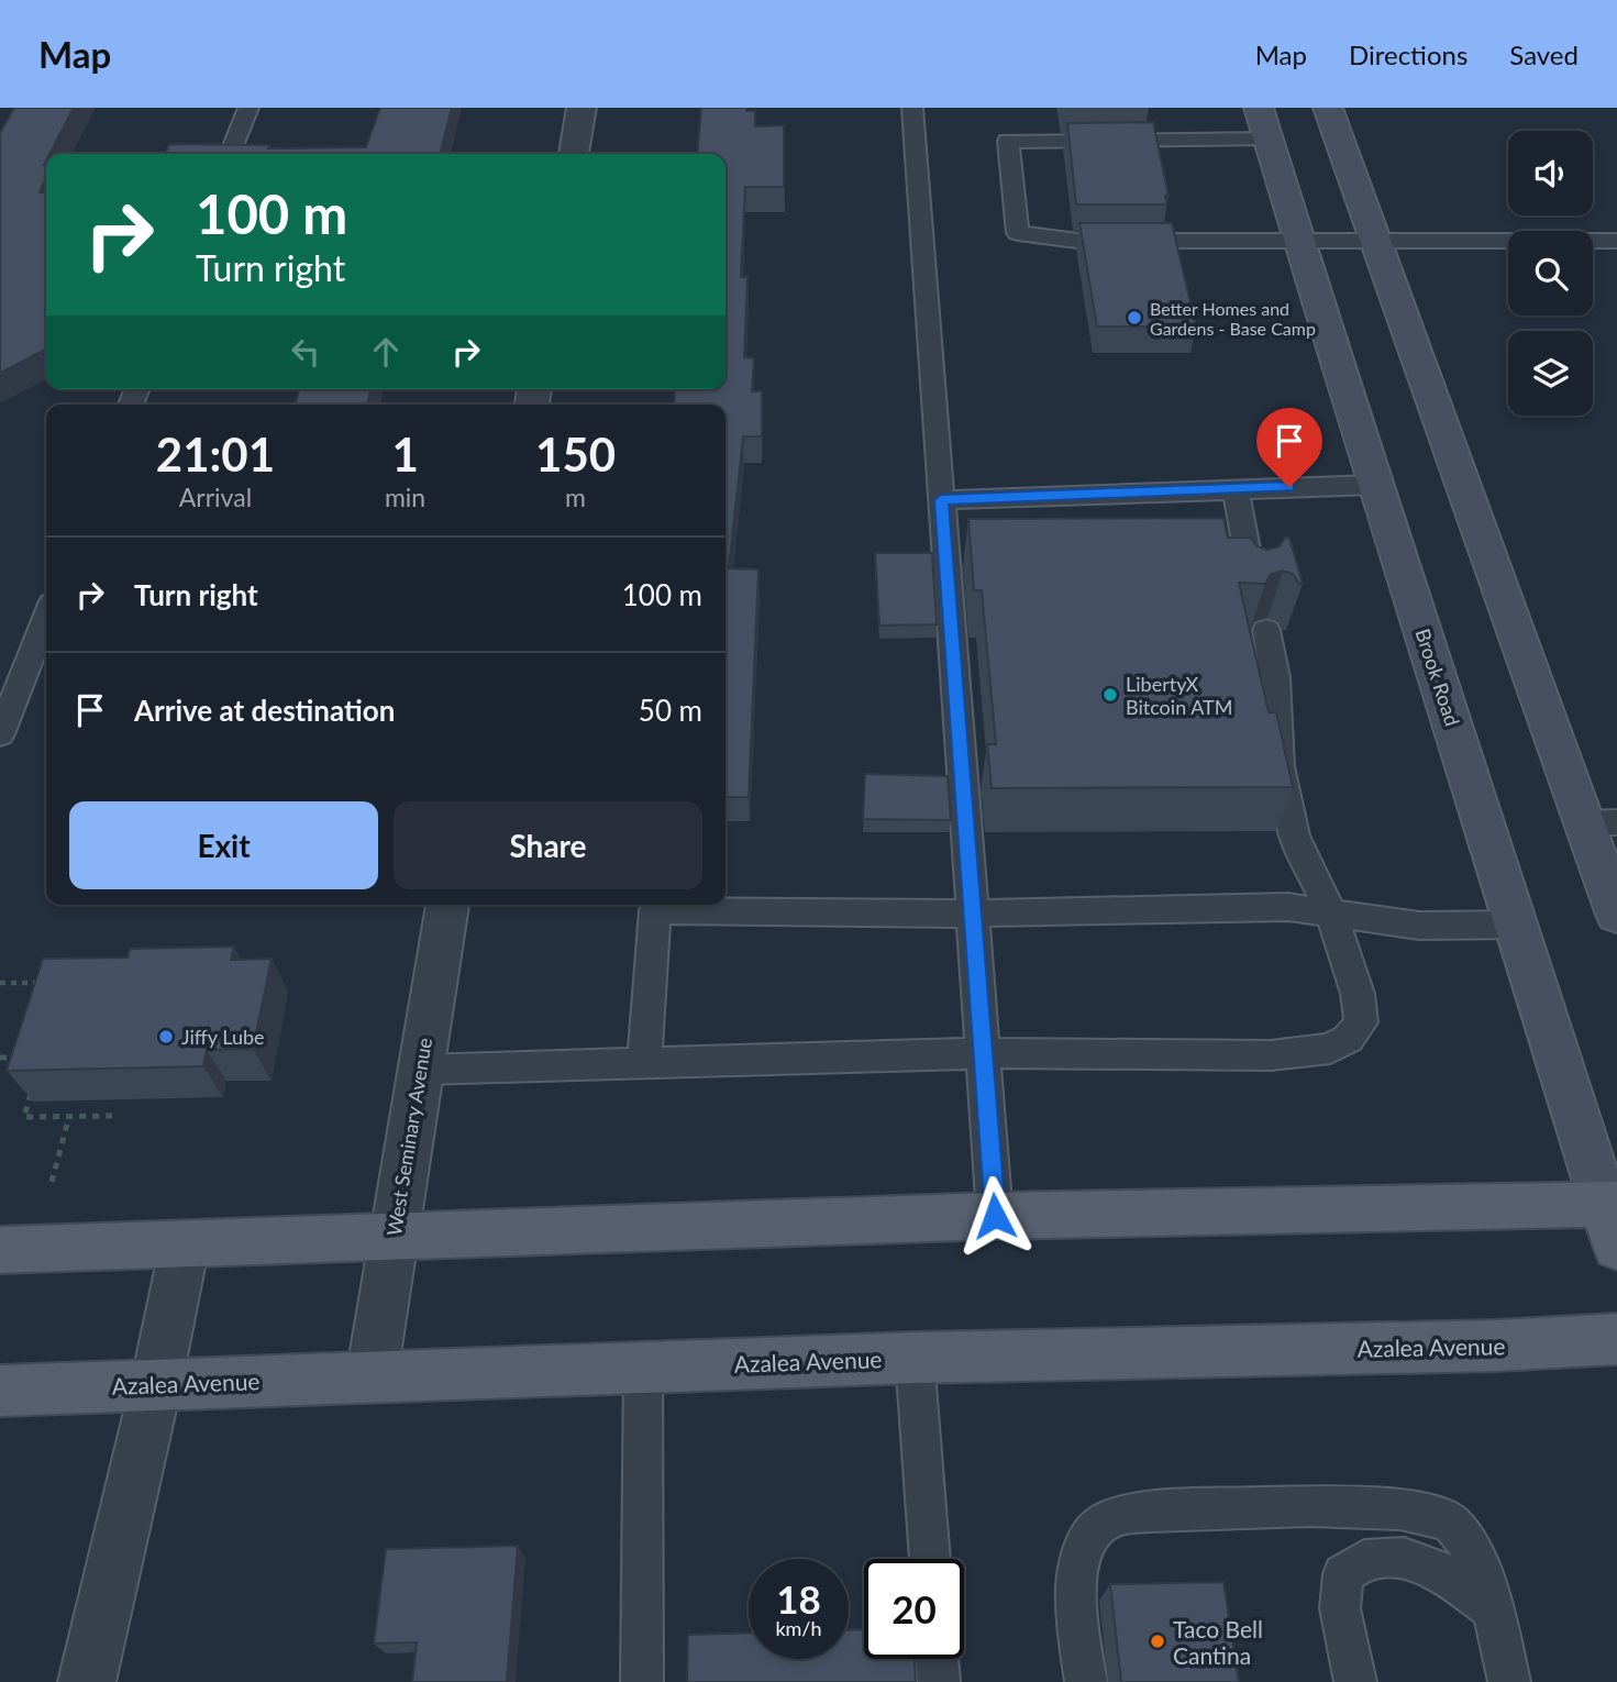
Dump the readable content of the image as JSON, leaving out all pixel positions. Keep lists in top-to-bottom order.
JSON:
{
  "streets": {
    "main road": ["Brook Road", "Azalea Avenue"],
    "street": ["West Seminary Avenue"]
  },
  "crossings": [
    ["West Seminary Avenue", "Azalea Avenue"]
  ],
  "places": [
    "Better Homes and Gardens - Base Camp",
    "LibertyX Bitcoin ATM",
    "Jiffy Lube",
    "Taco Bell Cantina"
  ],
  "page": {
    "header": "Map",
    "nav": ["Map", "Directions", "Saved"],
    "turn": ["100 m", "Turn right"],
    "eta": [
      "21:01",
      "Arrival",
      "1",
      "min",
      "150",
      "m"
    ],
    "list": [
      {
        "name": "Turn right",
        "value": "100 m"
      },
      {
        "name": "Arrive at destination",
        "value": "50 m"
      }
    ],
    "buttons": ["Exit", "Share"],
    "speed": "18 km/h",
    "limit": "20"
  }
}
